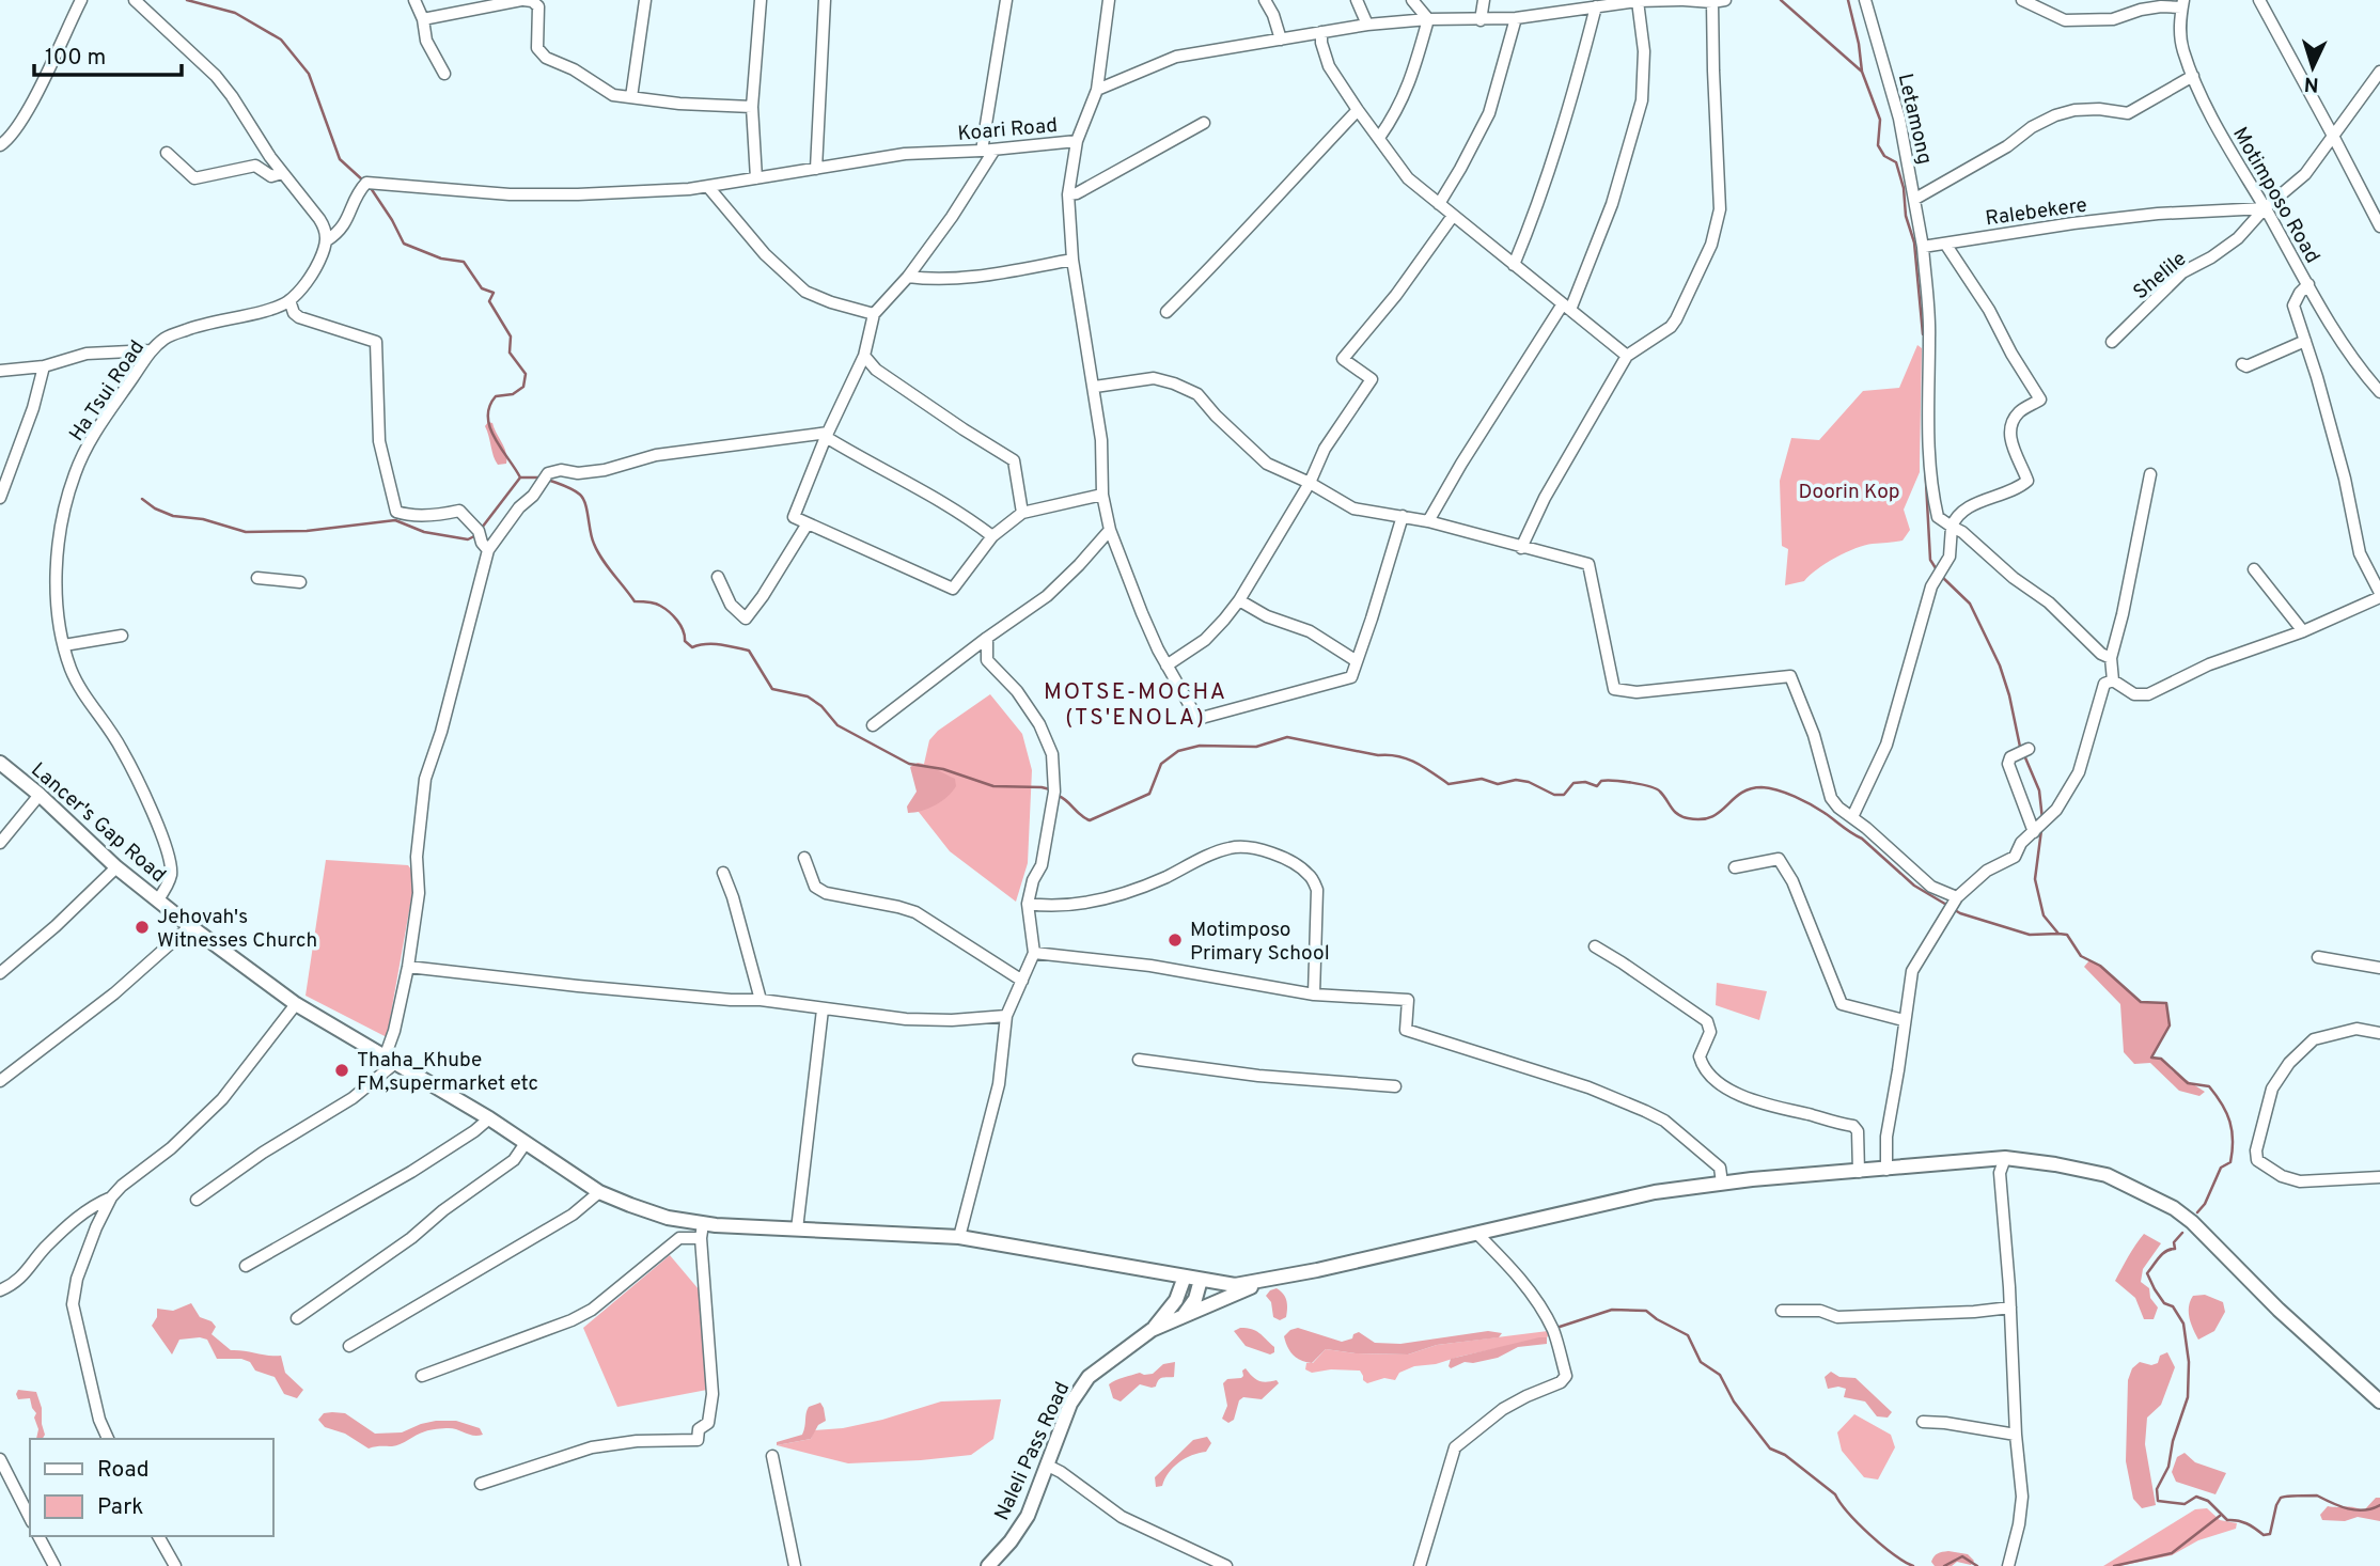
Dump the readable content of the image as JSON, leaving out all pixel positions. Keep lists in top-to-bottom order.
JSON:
{
  "streets": {
    "main road": ["Lancer's Gap Road", "Naleli Pass Road"],
    "street": [
      "Letamong",
      "Koari Road",
      "Motimposo Road",
      "Ralebekere",
      "Shelile",
      "Ha Tsui Road"
    ]
  },
  "crossings": [
    ["Letamong", "Ralebekere"],
    ["Motimposo Road", "Ralebekere"],
    ["Motimposo Road", "Shelile"],
    ["Ralebekere", "Shelile"],
    ["Ha Tsui Road", "Lancer's Gap Road"]
  ],
  "districts": ["MOTSE-MOCHA (TS'ENOLA)"],
  "parks": ["Doorin Kop"],
  "places": ["Jehovah's Witnesses Church", "Motimposo Primary School", "Thaha_Khube FM,supermarket etc"],
  "legend": ["Road", "Park"],
  "scale_bar": "100 m",
  "north": "bottom"
}
